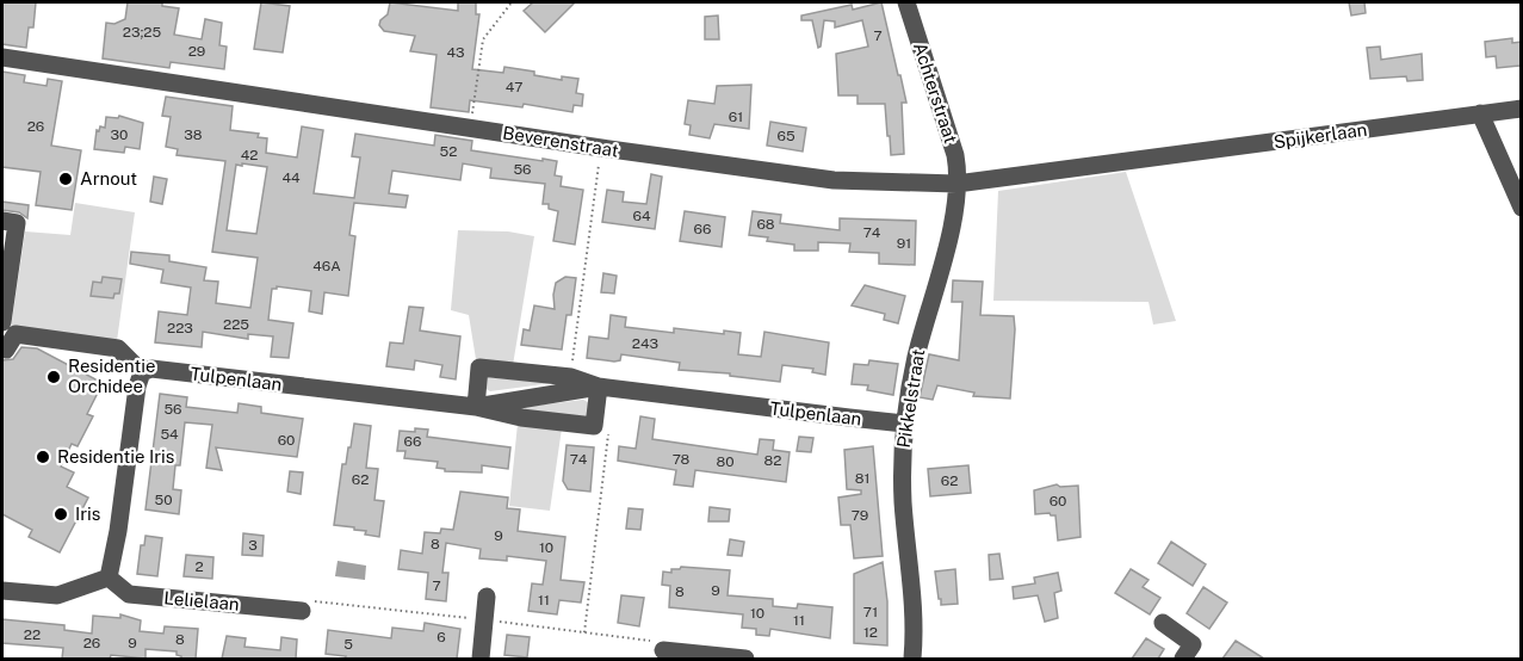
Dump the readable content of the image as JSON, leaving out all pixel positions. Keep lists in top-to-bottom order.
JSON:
{
  "streets": {
    "street": [
      "Achterstraat",
      "Spijkerlaan",
      "Beverenstraat",
      "Tulpenlaan",
      "Pikkelstraat",
      "Lelielaan"
    ]
  },
  "crossings": [
    ["Achterstraat", "Beverenstraat"],
    ["Achterstraat", "Pikkelstraat"],
    ["Spijkerlaan", "Beverenstraat"],
    ["Beverenstraat", "Pikkelstraat"],
    ["Tulpenlaan", "Pikkelstraat"]
  ],
  "places": [
    "Arnout",
    "Residentie Orchidee",
    "Residentie Iris",
    "Iris"
  ],
  "house_numbers": [
    "23;25",
    "7",
    "29",
    "43",
    "47",
    "61",
    "26",
    "30",
    "38",
    "65",
    "52",
    "42",
    "56",
    "44",
    "64",
    "68",
    "66",
    "74",
    "91",
    "46A",
    "225",
    "223",
    "243",
    "56",
    "54",
    "60",
    "66",
    "74",
    "78",
    "82",
    "80",
    "81",
    "62",
    "62",
    "50",
    "60",
    "79",
    "9",
    "8",
    "3",
    "10",
    "2",
    "7",
    "9",
    "8",
    "11",
    "71",
    "10",
    "11",
    "12",
    "22",
    "6",
    "8",
    "26",
    "9",
    "5"
  ]
}
